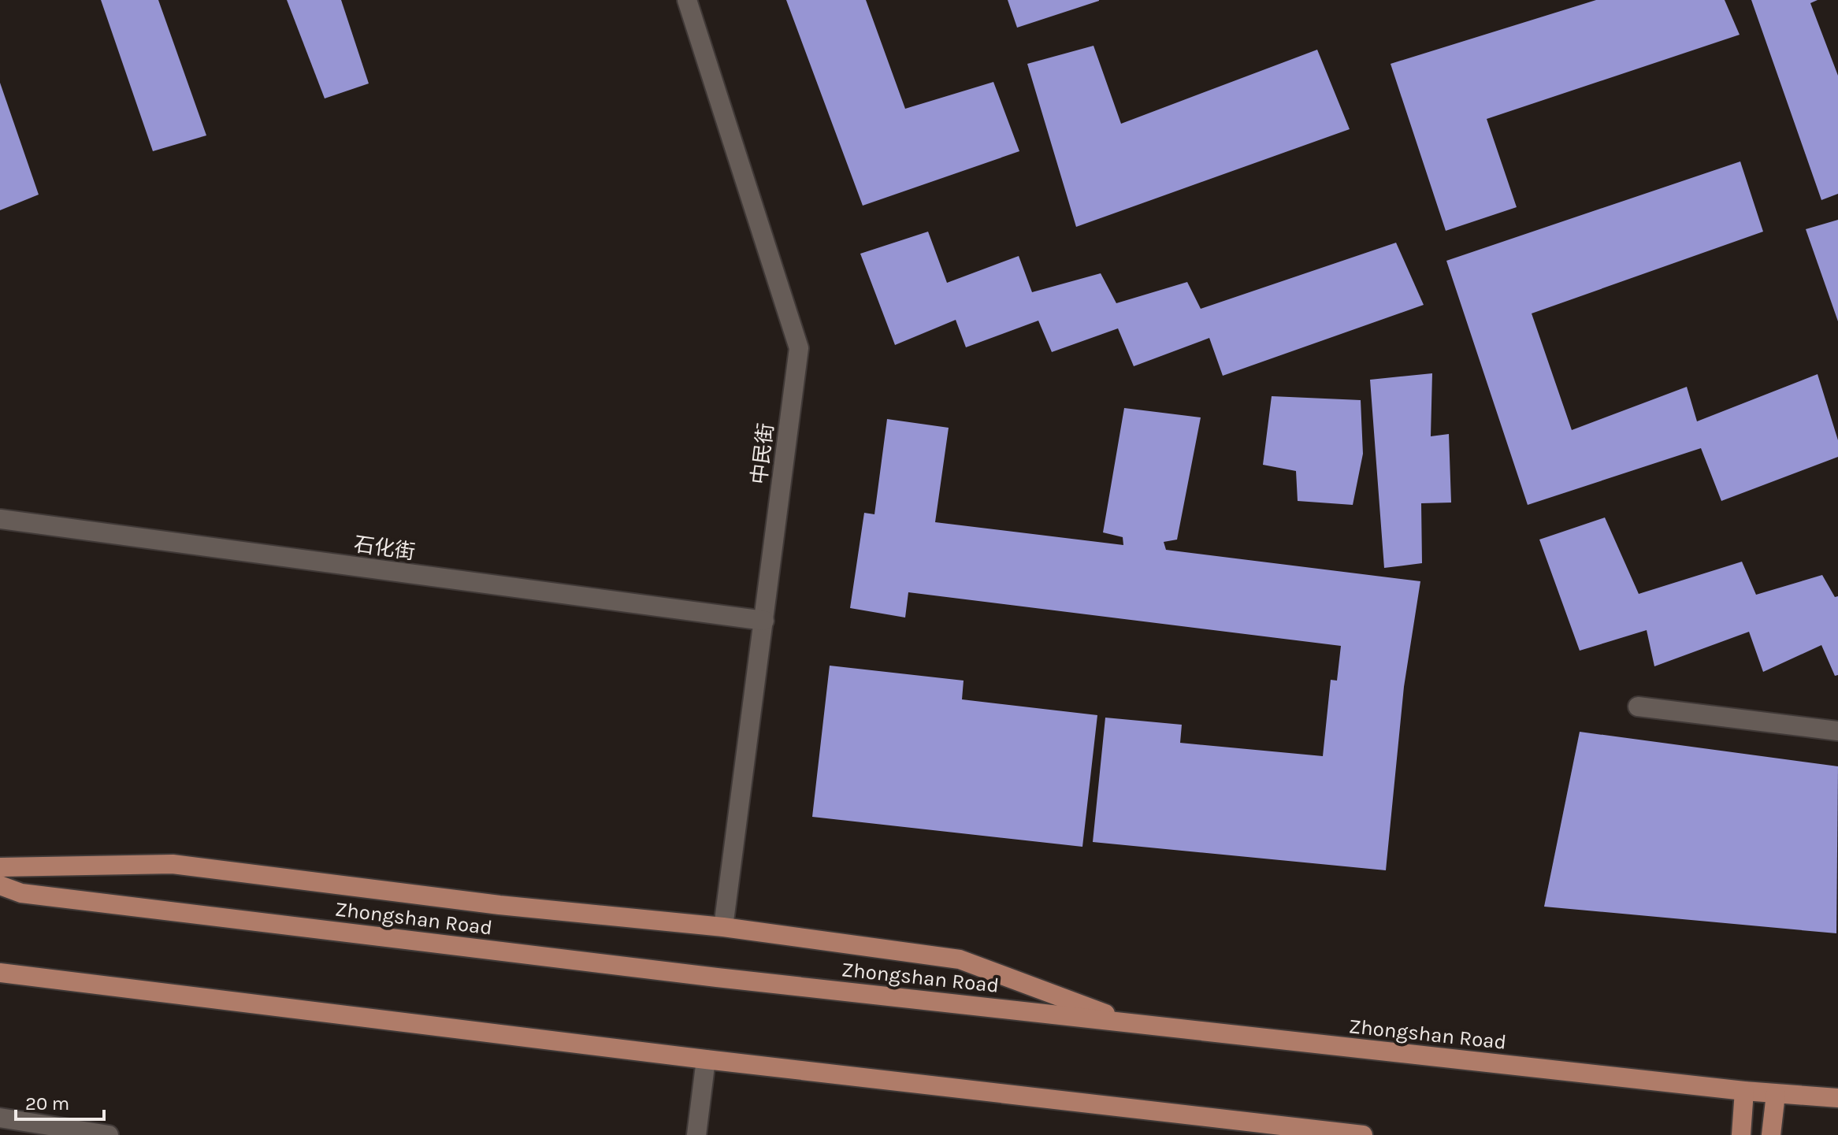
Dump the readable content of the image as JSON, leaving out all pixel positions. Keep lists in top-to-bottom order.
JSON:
{
  "streets": {
    "main road": ["Zhongshan Road"],
    "street": ["中民街", "石化街"]
  },
  "crossings": [
    ["中民街", "石化街"]
  ],
  "scale_bar": "20 m"
}
